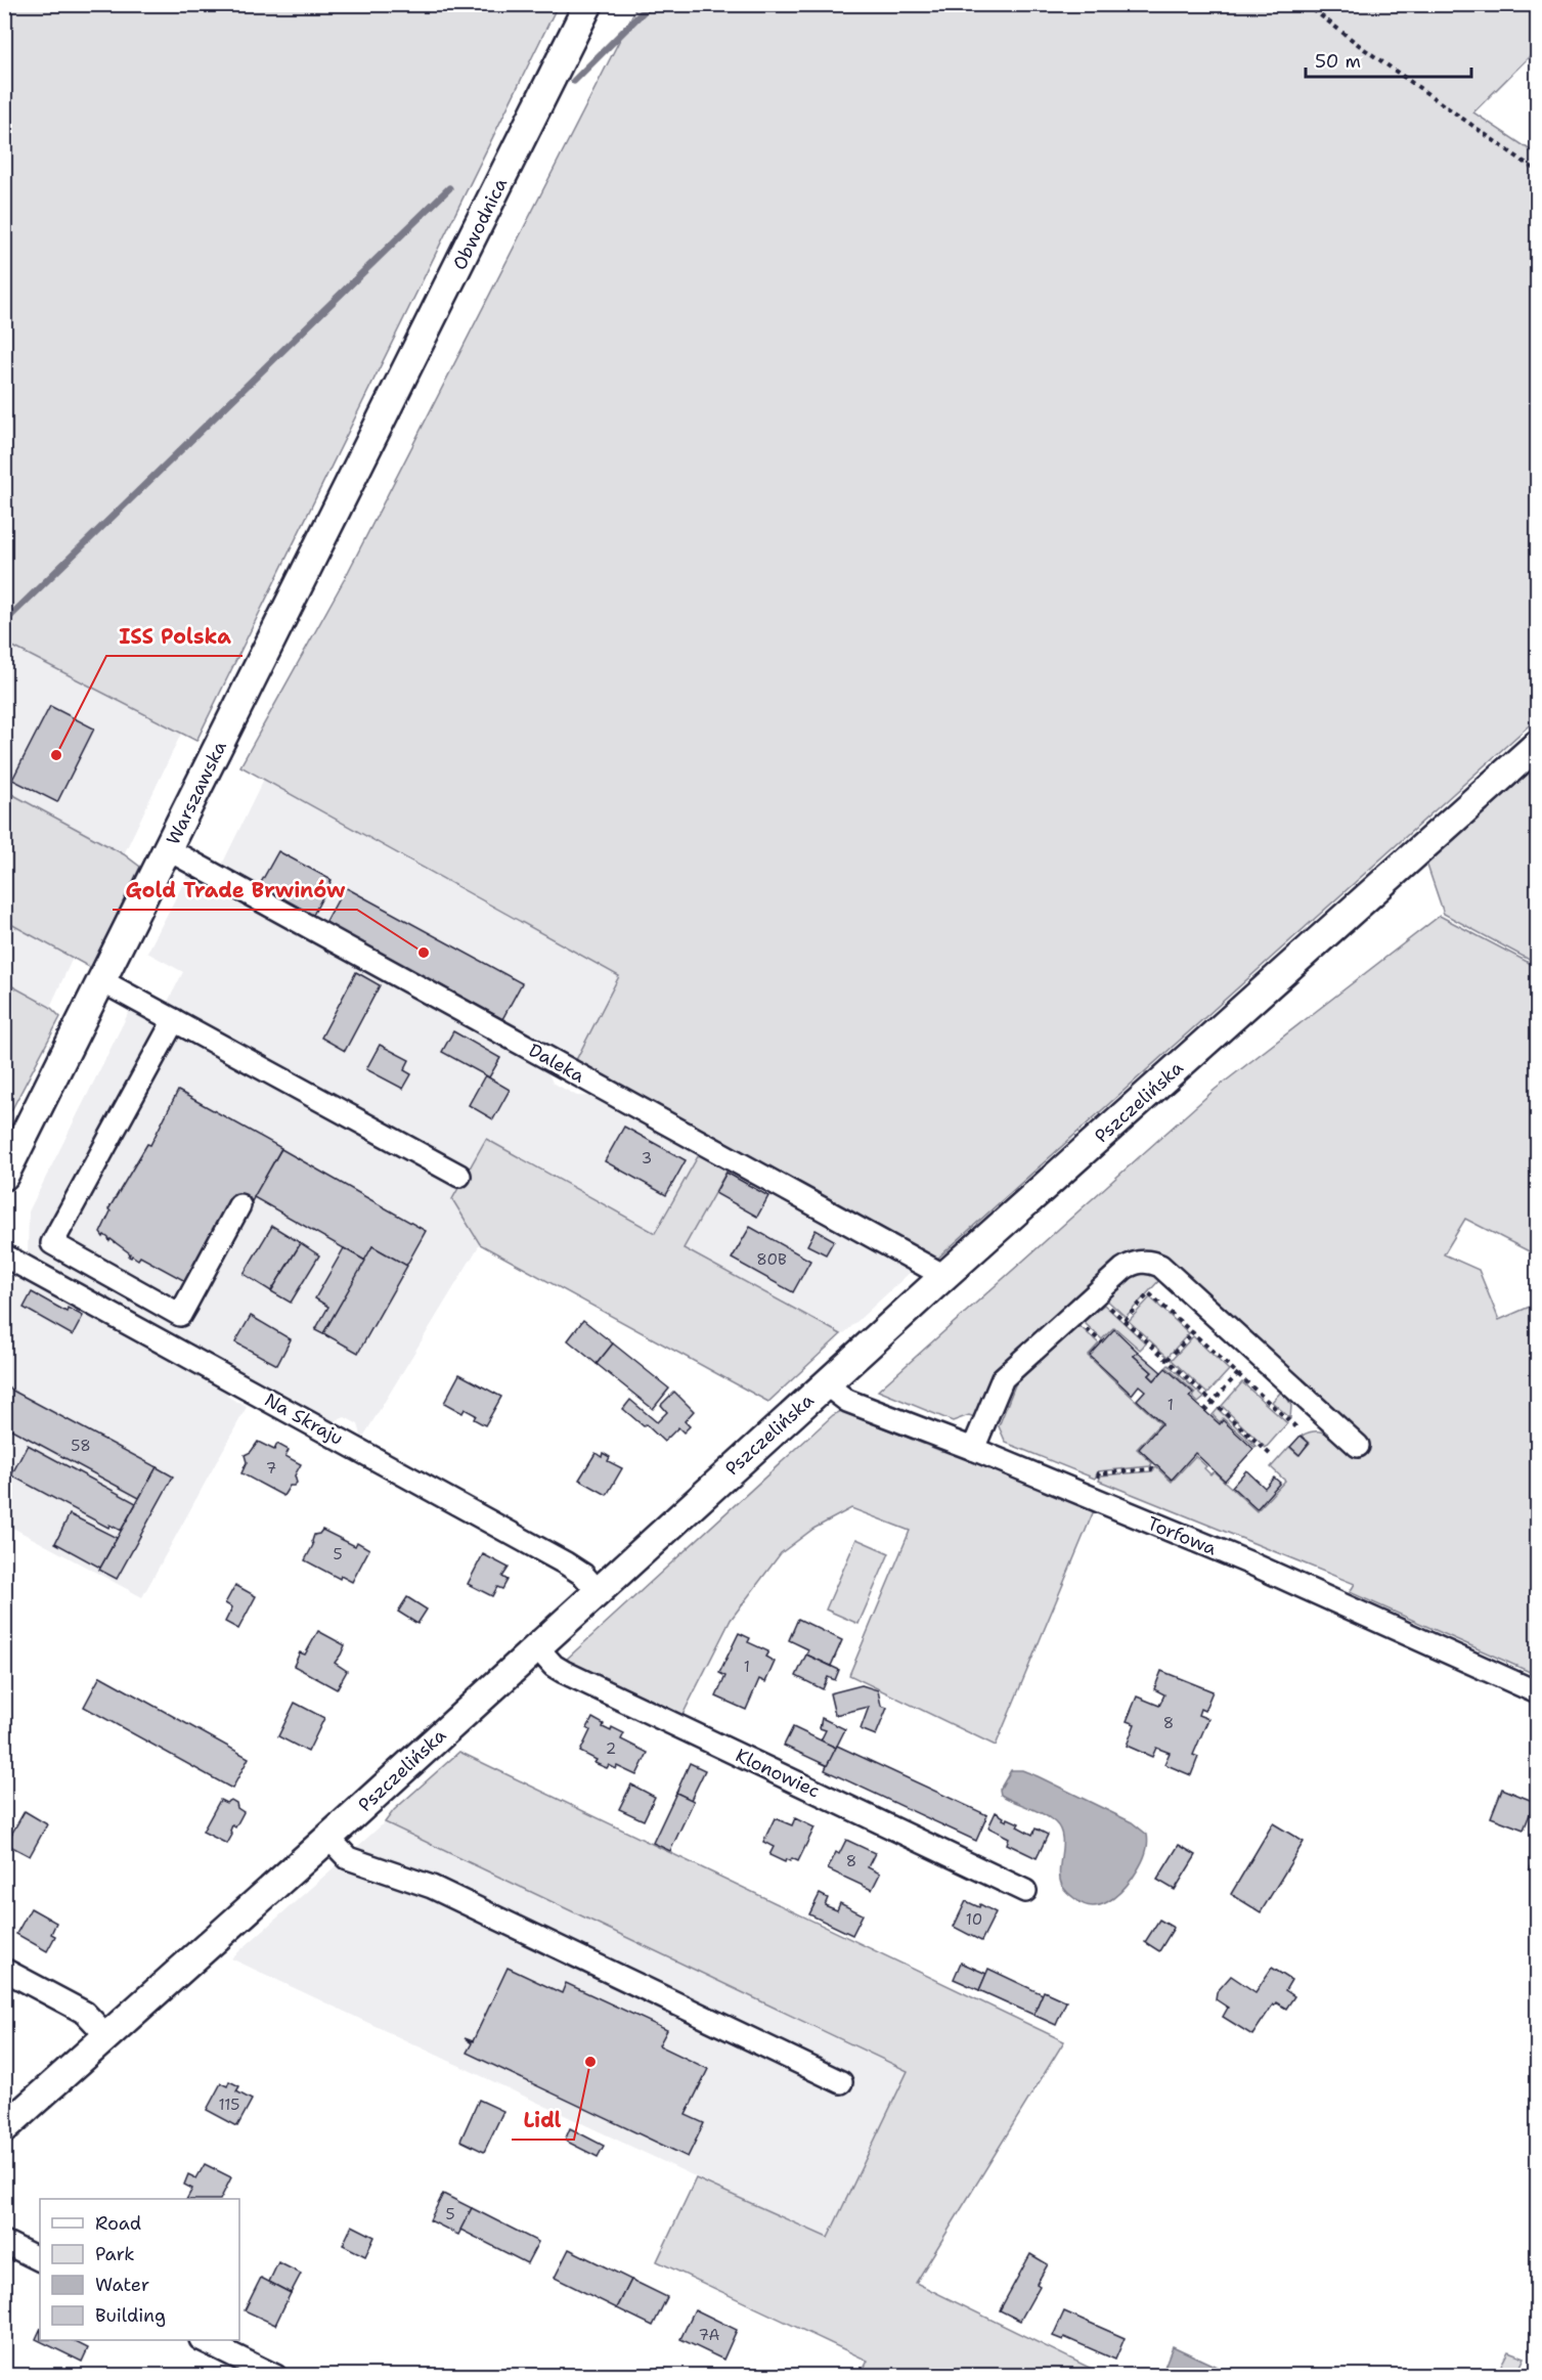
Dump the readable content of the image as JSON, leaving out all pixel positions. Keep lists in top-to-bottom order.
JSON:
{
  "streets": {
    "main road": ["Obwodnica", "Warszawska", "Pszczelińska"],
    "street": [
      "Daleka",
      "Na Skraju",
      "Torfowa",
      "Klonowiec"
    ]
  },
  "crossings": [
    ["Obwodnica", "Warszawska"],
    ["Warszawska", "Daleka"],
    ["Daleka", "Pszczelińska"],
    ["Pszczelińska", "Na Skraju"],
    ["Pszczelińska", "Torfowa"],
    ["Pszczelińska", "Klonowiec"]
  ],
  "places": ["ISS Polska", "Gold Trade Brwinów", "Lidl"],
  "house_numbers": [
    "3",
    "80B",
    "1",
    "58",
    "7",
    "5",
    "1",
    "8",
    "2",
    "8",
    "10",
    "115",
    "5",
    "7A"
  ],
  "legend": [
    "Road",
    "Park",
    "Water",
    "Building"
  ],
  "scale_bar": "50 m"
}
